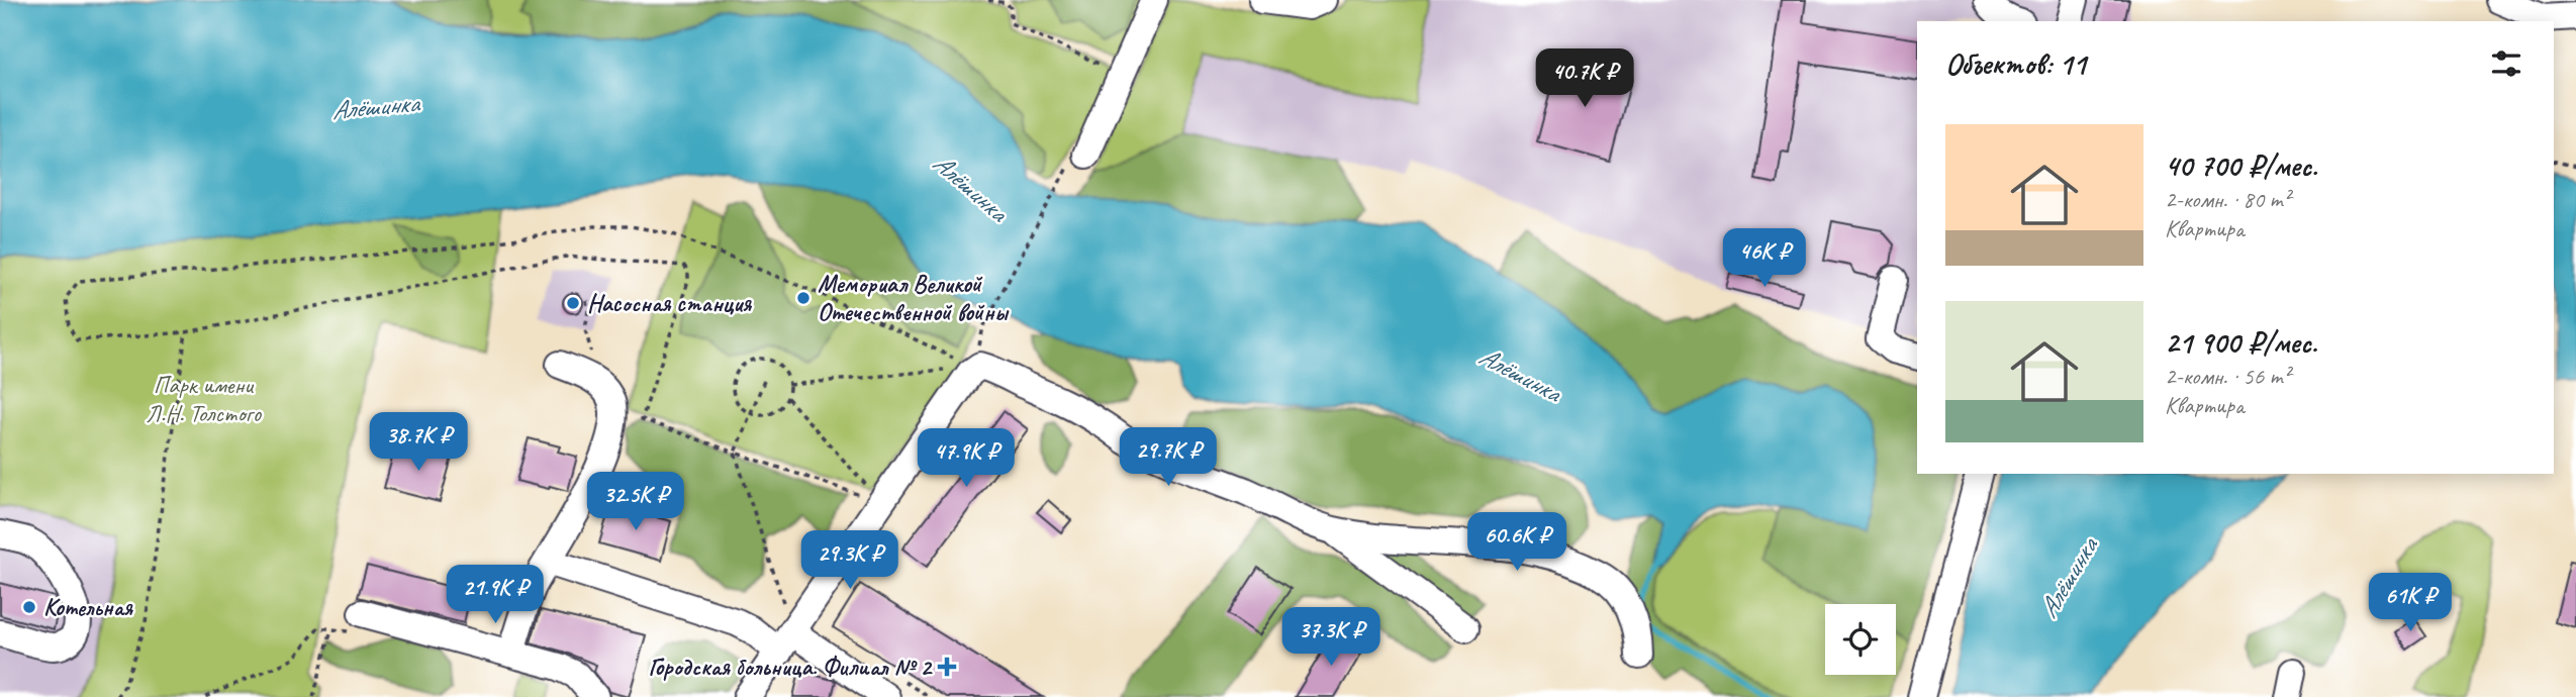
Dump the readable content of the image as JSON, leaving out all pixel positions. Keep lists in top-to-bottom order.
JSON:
{
  "water": ["Алёшинка"],
  "parks": ["Парк имени Л.Н. Толстого"],
  "places": {
    "other": ["Мемориал Великой Отечественной войны", "Насосная станция", "Котельная"],
    "health": ["Городская больница. Филиал № 2"]
  },
  "page": {
    "heading": "Объектов: 11",
    "price": [
      "40.7K ₽",
      "46K ₽",
      "38.7K ₽",
      "29.7K ₽",
      "47.9K ₽",
      "32.5K ₽",
      "60.6K ₽",
      "29.3K ₽",
      "21.9K ₽",
      "61K ₽",
      "37.3K ₽"
    ],
    "list": [
      {
        "name": "40 700 ₽/мес.",
        "note": "2-комн. · 80 m² · Квартира"
      },
      {
        "name": "21 900 ₽/мес.",
        "note": "2-комн. · 56 m² · Квартира"
      }
    ]
  }
}
